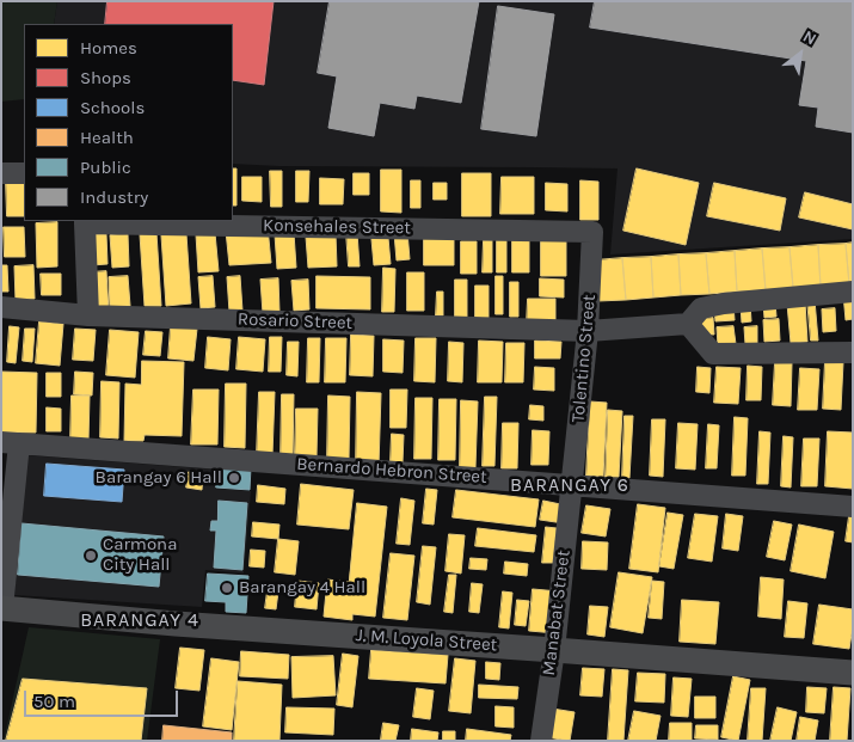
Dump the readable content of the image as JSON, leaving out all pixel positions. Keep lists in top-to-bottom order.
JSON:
{
  "streets": {
    "main road": ["J. M. Loyola Street"],
    "street": [
      "Konsehales Street",
      "Rosario Street",
      "Tolentino Street",
      "Bernardo Hebron Street",
      "Manabat Street"
    ]
  },
  "crossings": [
    ["Konsehales Street", "Tolentino Street"],
    ["Rosario Street", "Tolentino Street"],
    ["Tolentino Street", "Bernardo Hebron Street"],
    ["Tolentino Street", "Manabat Street"],
    ["Bernardo Hebron Street", "Manabat Street"],
    ["Manabat Street", "J. M. Loyola Street"]
  ],
  "districts": ["BARANGAY 6", "BARANGAY 4"],
  "places": ["Barangay 6 Hall", "Carmona City Hall", "Barangay 4 Hall"],
  "legend": [
    "Homes",
    "Shops",
    "Schools",
    "Health",
    "Public",
    "Industry"
  ],
  "scale_bar": "50 m",
  "north": "top right"
}
